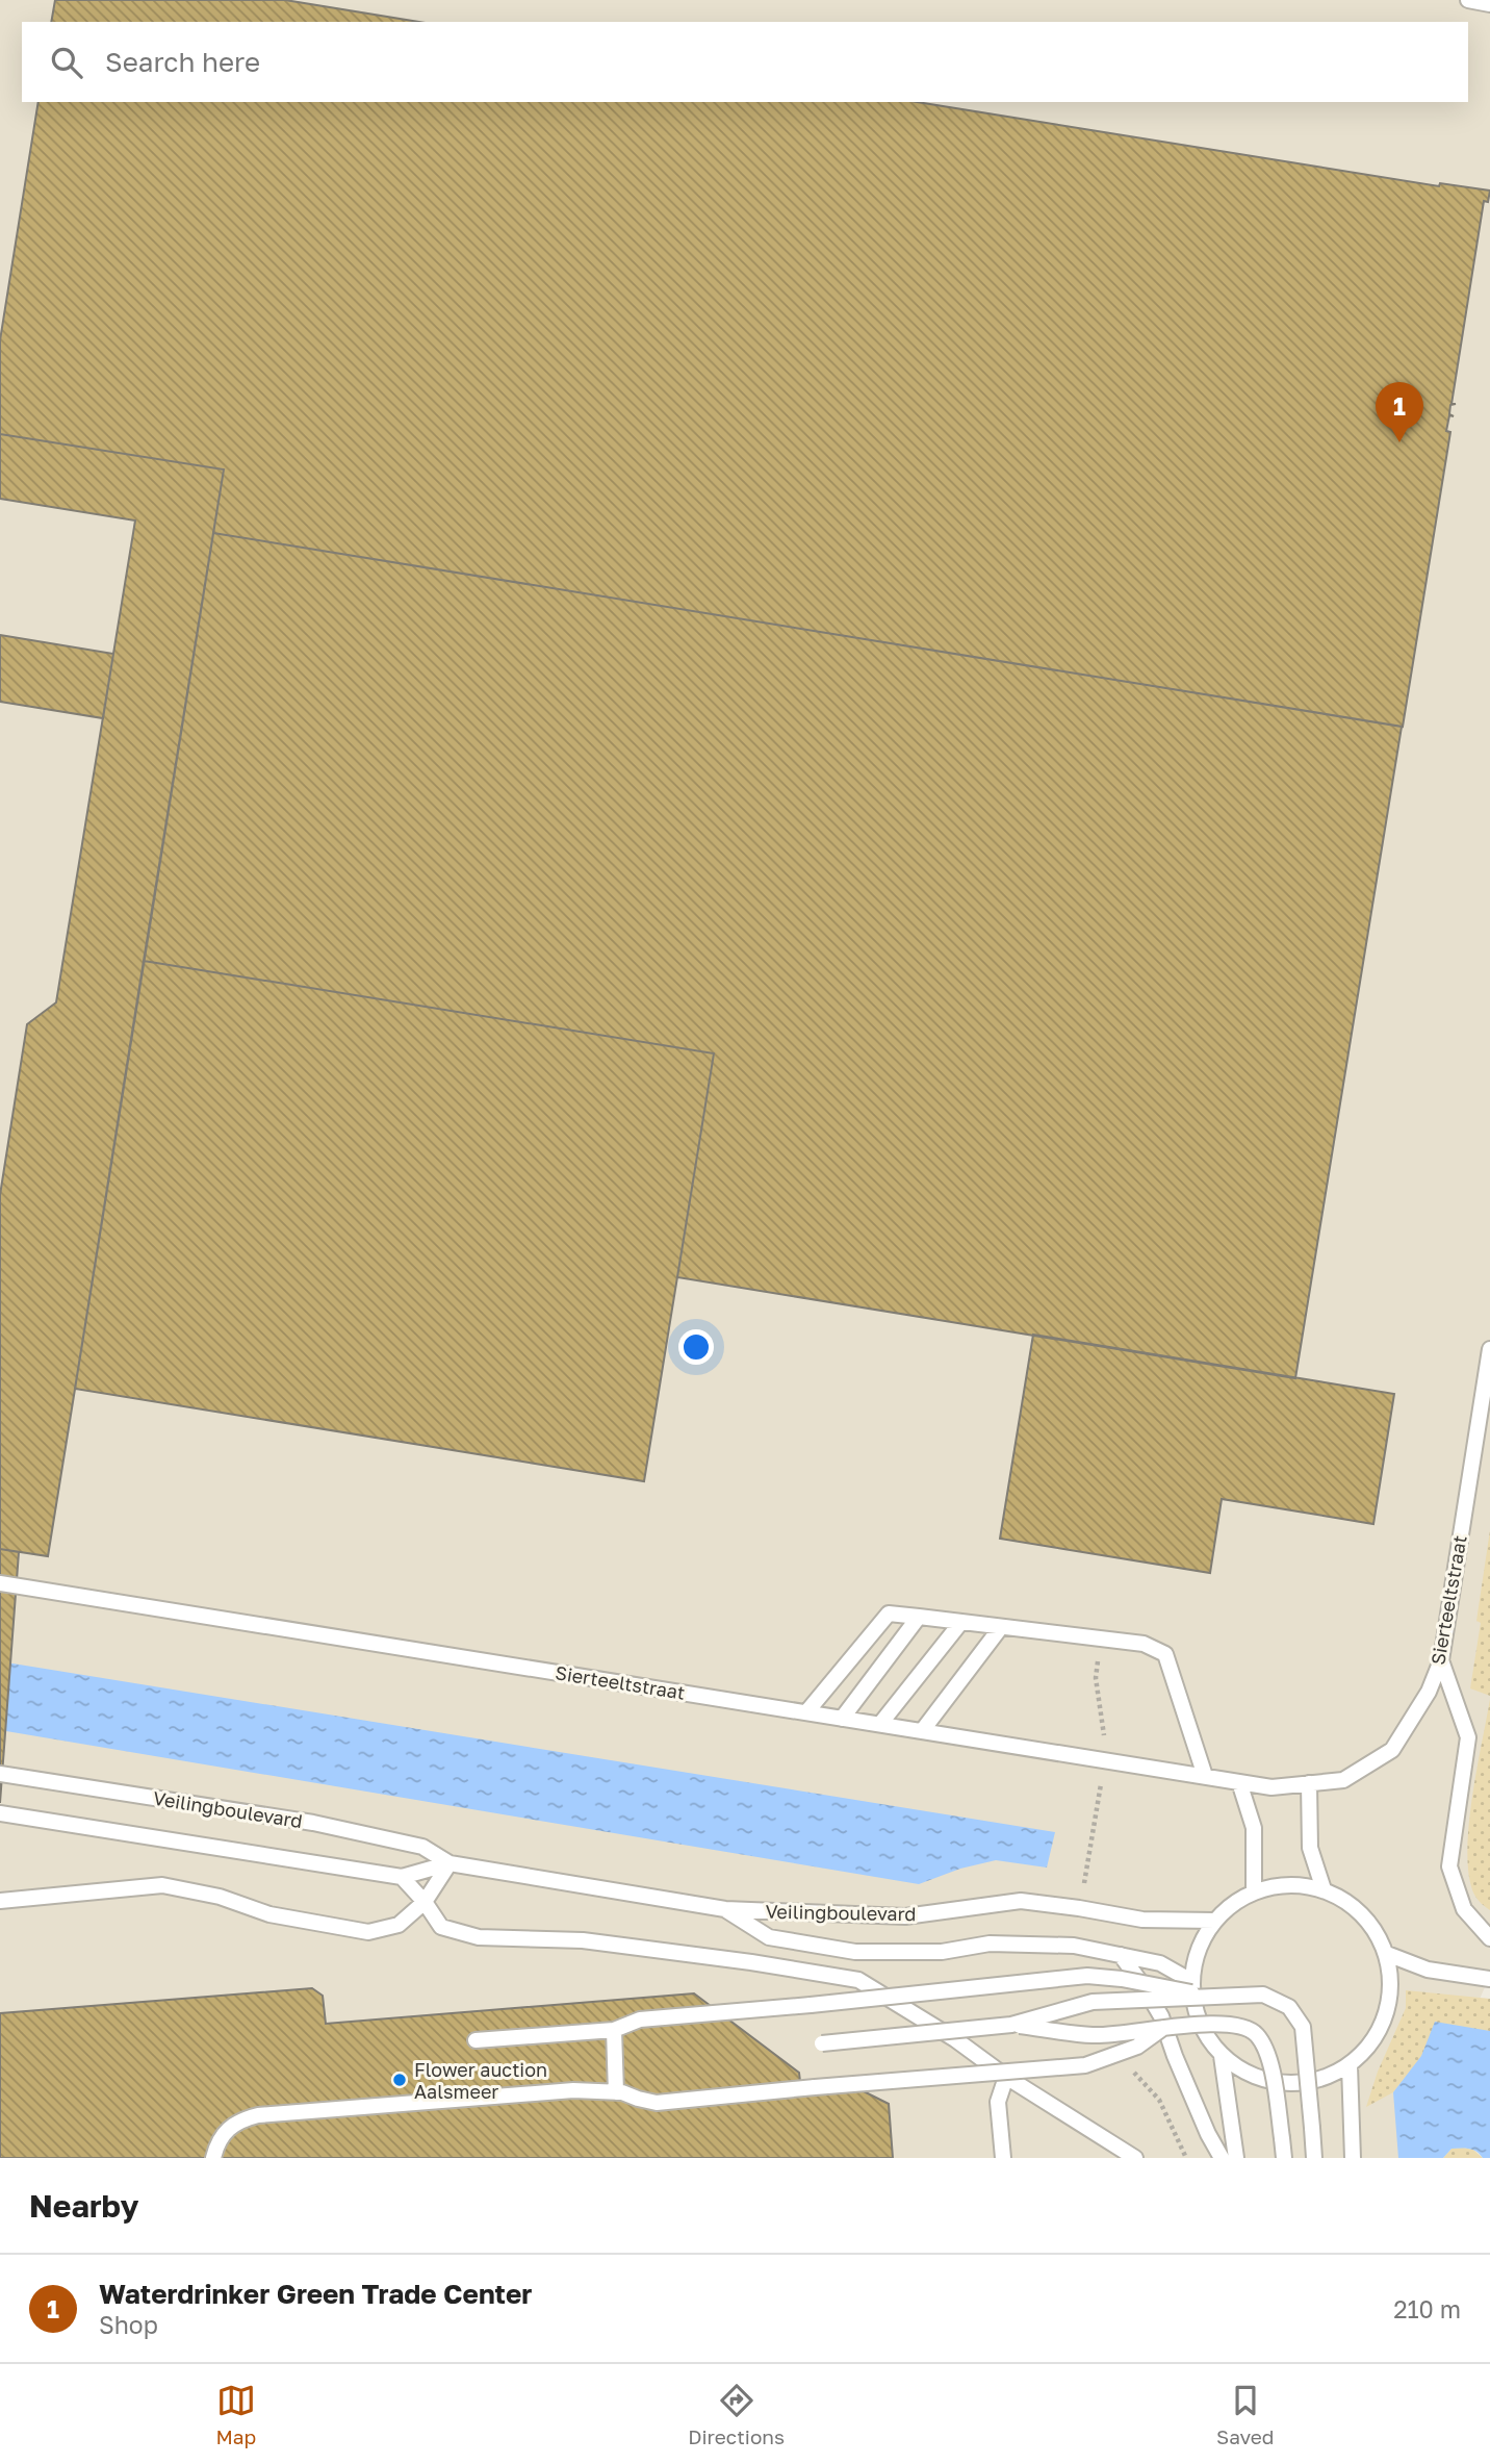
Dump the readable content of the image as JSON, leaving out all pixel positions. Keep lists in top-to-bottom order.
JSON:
{
  "streets": {
    "lane": ["Sierteeltstraat", "Veilingboulevard"]
  },
  "places": ["Flower auction Aalsmeer"],
  "page": {
    "search": "Search here",
    "pins": "1",
    "heading": "Nearby",
    "list": [
      {
        "mark": "1",
        "name": "Waterdrinker Green Trade Center",
        "note": "Shop",
        "value": "210 m"
      }
    ],
    "nav": ["Map", "Directions", "Saved"]
  }
}
